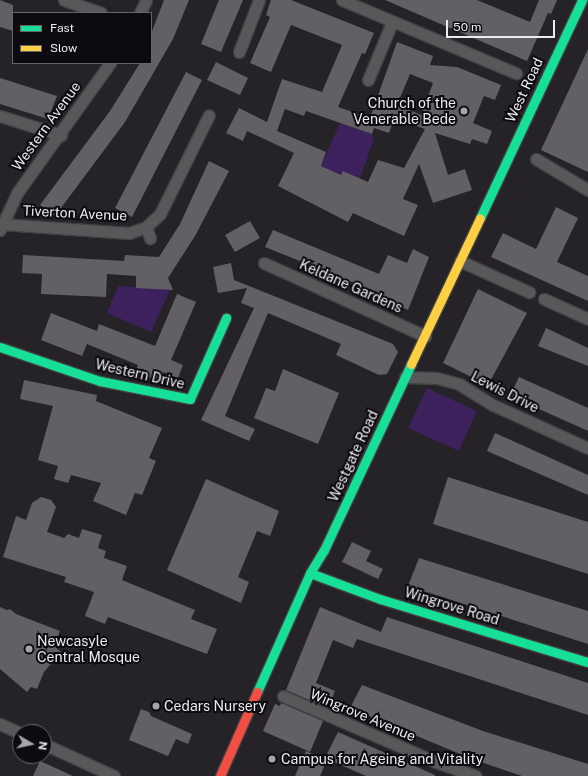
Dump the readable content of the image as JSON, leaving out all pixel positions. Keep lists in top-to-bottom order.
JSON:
{
  "streets": {
    "main road": [
      "West Road",
      "Western Drive",
      "Westgate Road",
      "Wingrove Road"
    ],
    "street": [
      "Western Avenue",
      "Tiverton Avenue",
      "Keldane Gardens",
      "Lewis Drive",
      "Wingrove Avenue"
    ]
  },
  "crossings": [
    ["West Road", "Westgate Road"],
    ["Western Avenue", "Tiverton Avenue"],
    ["Keldane Gardens", "Westgate Road"],
    ["Lewis Drive", "Westgate Road"],
    ["Westgate Road", "Wingrove Road"]
  ],
  "places": [
    "Church of the Venerable Bede",
    "Newcasyle Central Mosque",
    "Cedars Nursery",
    "Campus for Ageing and Vitality"
  ],
  "legend": ["Fast", "Slow"],
  "scale_bar": "50 m",
  "north": "right"
}
